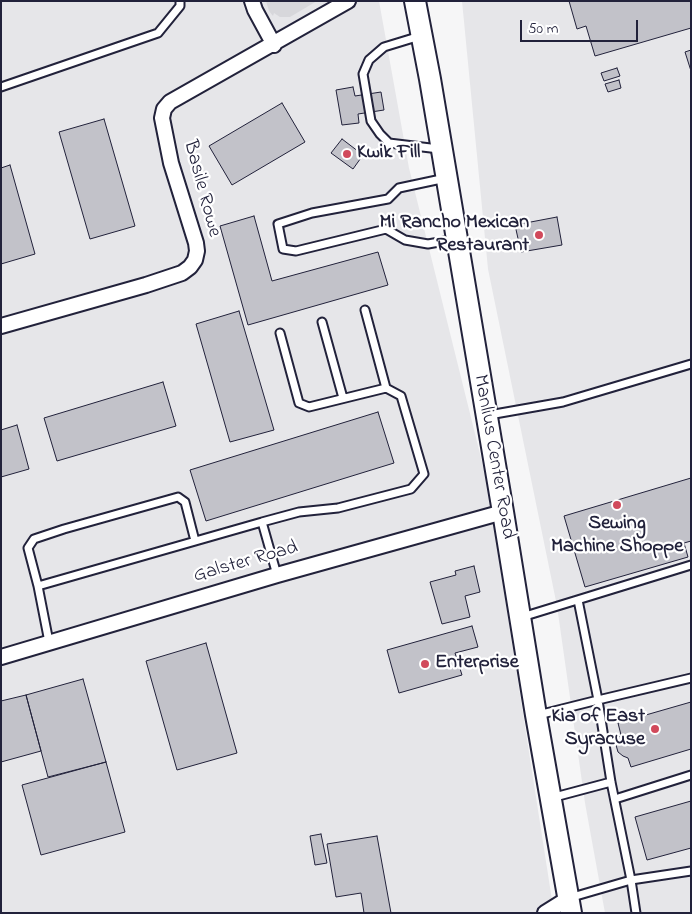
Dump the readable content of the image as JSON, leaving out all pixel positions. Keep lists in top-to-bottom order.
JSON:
{
  "streets": {
    "main road": ["Manlius Center Road"],
    "street": ["Basile Rowe", "Galster Road"]
  },
  "crossings": [
    ["Manlius Center Road", "Galster Road"]
  ],
  "places": [
    "Kwik Fill",
    "Mi Rancho Mexican Restaurant",
    "Sewing Machine Shoppe",
    "Enterprise",
    "Kia of East Syracuse"
  ],
  "scale_bar": "50 m"
}
